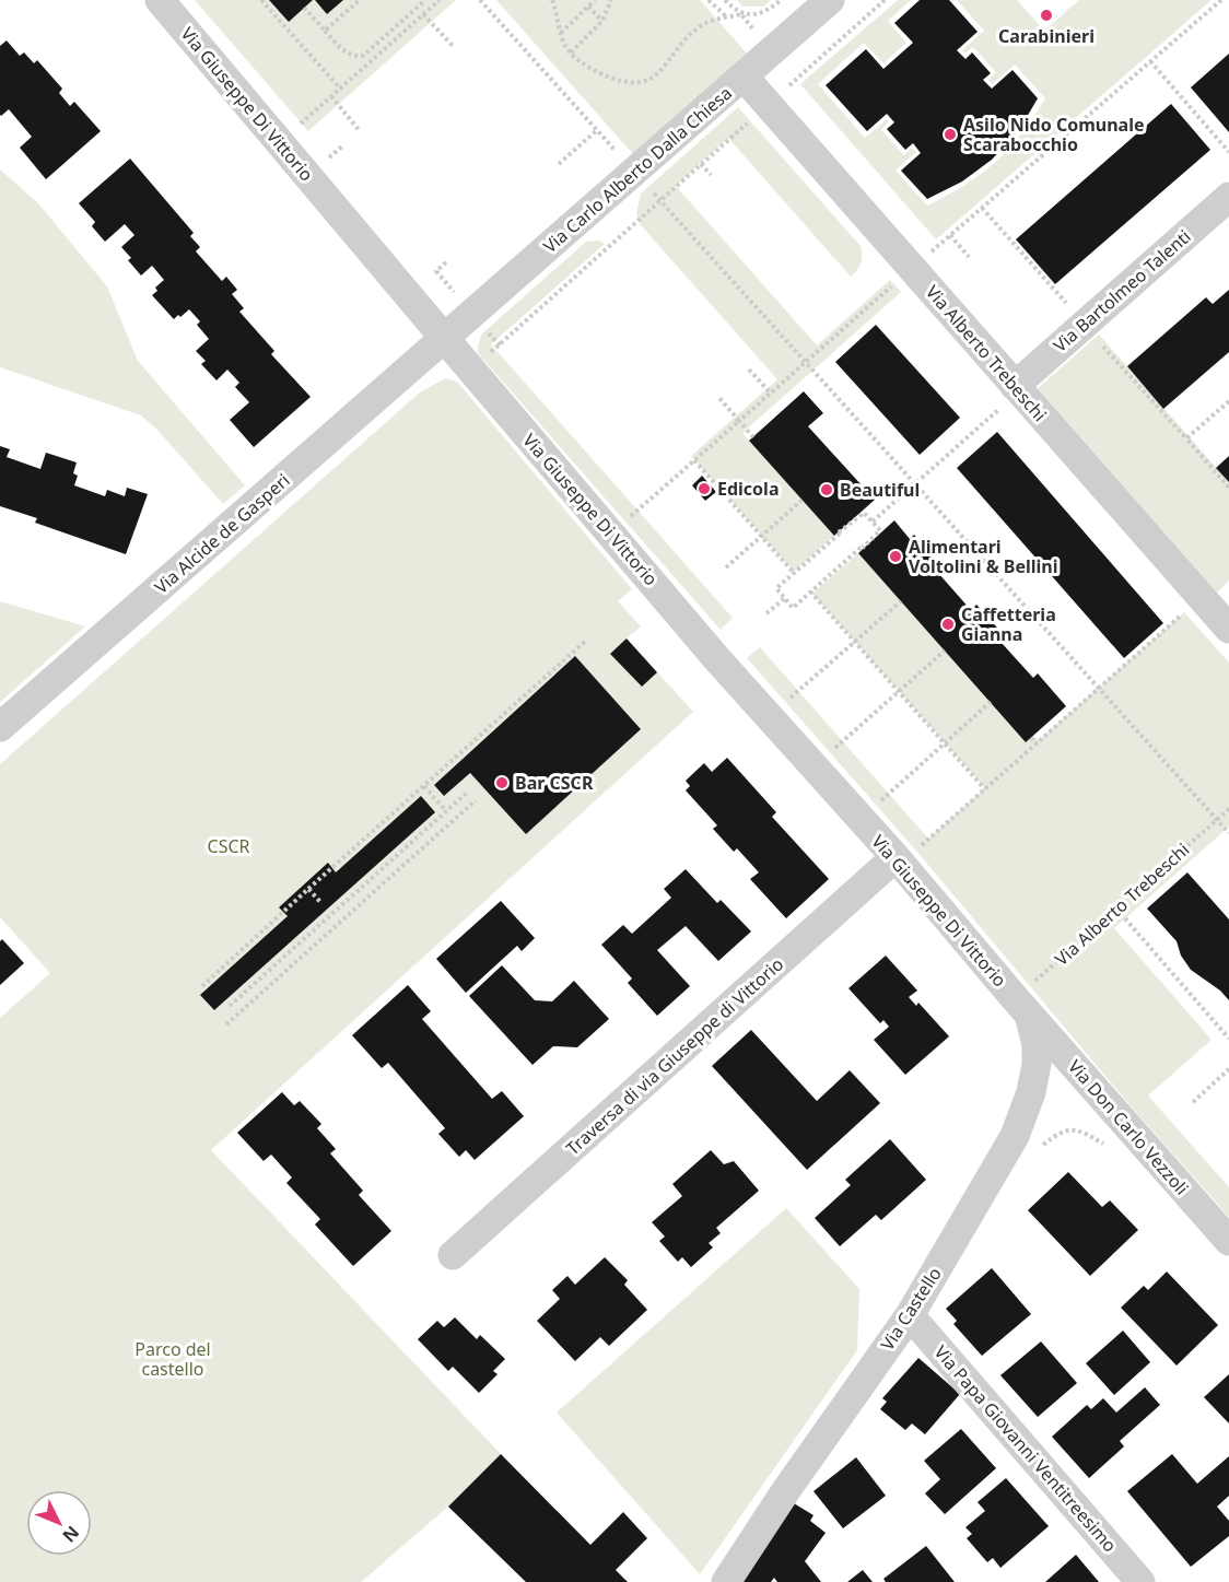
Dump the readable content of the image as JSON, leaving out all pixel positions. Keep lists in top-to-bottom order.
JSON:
{
  "streets": {
    "street": [
      "Via Giuseppe Di Vittorio",
      "Via Carlo Alberto Dalla Chiesa",
      "Via Bartolmeo Talenti",
      "Via Alberto Trebeschi",
      "Via Alcide de Gasperi",
      "Traversa di via Giuseppe di Vittorio",
      "Via Don Carlo Vezzoli",
      "Via Castello",
      "Via Papa Giovanni Ventitreesimo"
    ]
  },
  "crossings": [
    ["Via Giuseppe Di Vittorio", "Via Carlo Alberto Dalla Chiesa"],
    ["Via Giuseppe Di Vittorio", "Via Alberto Trebeschi"],
    ["Via Giuseppe Di Vittorio", "Via Alcide de Gasperi"],
    ["Via Giuseppe Di Vittorio", "Traversa di via Giuseppe di Vittorio"],
    ["Via Giuseppe Di Vittorio", "Via Don Carlo Vezzoli"],
    ["Via Giuseppe Di Vittorio", "Via Castello"],
    ["Via Carlo Alberto Dalla Chiesa", "Via Alberto Trebeschi"],
    ["Via Carlo Alberto Dalla Chiesa", "Via Alcide de Gasperi"],
    ["Via Bartolmeo Talenti", "Via Alberto Trebeschi"],
    ["Via Alberto Trebeschi", "Via Don Carlo Vezzoli"],
    ["Via Alberto Trebeschi", "Via Castello"],
    ["Via Don Carlo Vezzoli", "Via Castello"],
    ["Via Castello", "Via Papa Giovanni Ventitreesimo"]
  ],
  "parks": ["CSCR", "Parco del castello"],
  "places": [
    "Carabinieri",
    "Asilo Nido Comunale Scarabocchio",
    "Edicola",
    "Beautiful",
    "Alimentari Voltolini & Bellini",
    "Caffetteria Gianna",
    "Bar CSCR"
  ],
  "north": "bottom right"
}
